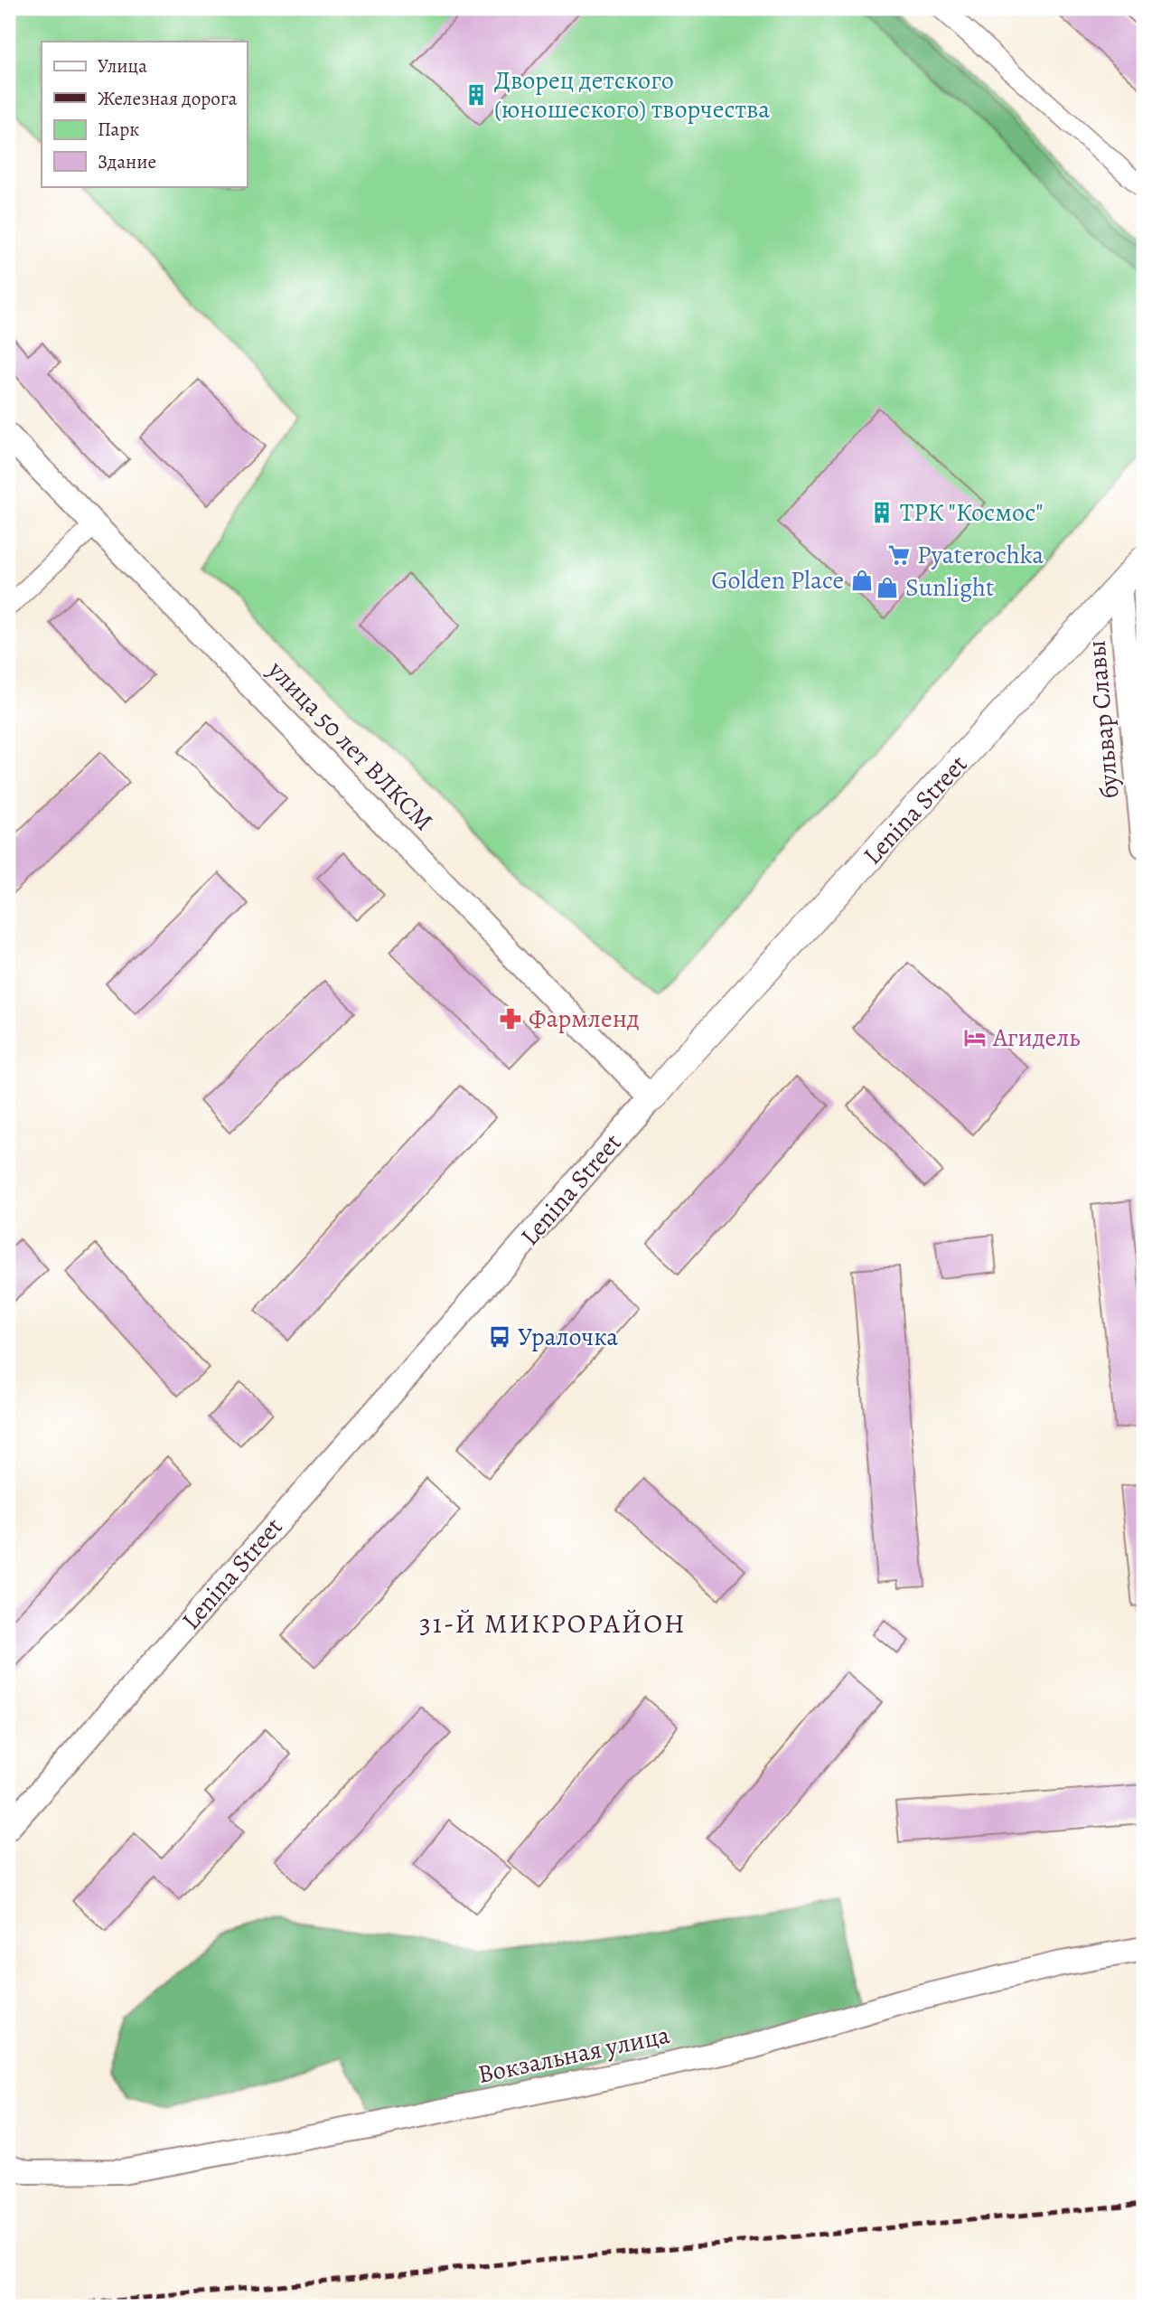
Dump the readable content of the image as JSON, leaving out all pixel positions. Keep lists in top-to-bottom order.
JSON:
{
  "streets": {
    "main road": ["Lenina Street"],
    "street": ["бульвар Славы", "улица 50 лет ВЛКСМ", "Вокзальная улица"]
  },
  "crossings": [
    ["бульвар Славы", "Lenina Street"],
    ["улица 50 лет ВЛКСМ", "Lenina Street"]
  ],
  "districts": ["31-Й МИКРОРАЙОН"],
  "places": {
    "building": ["Дворец детского (юношеского) творчества", "ТРК \"Космос\""],
    "supermarket": ["Pyaterochka"],
    "shop": ["Golden Place", "Sunlight"],
    "pharmacy": ["Фармленд"],
    "hotel": ["Агидель"],
    "bus stop": ["Уралочка"]
  },
  "legend": [
    "Улица",
    "Железная дорога",
    "Парк",
    "Здание"
  ]
}
